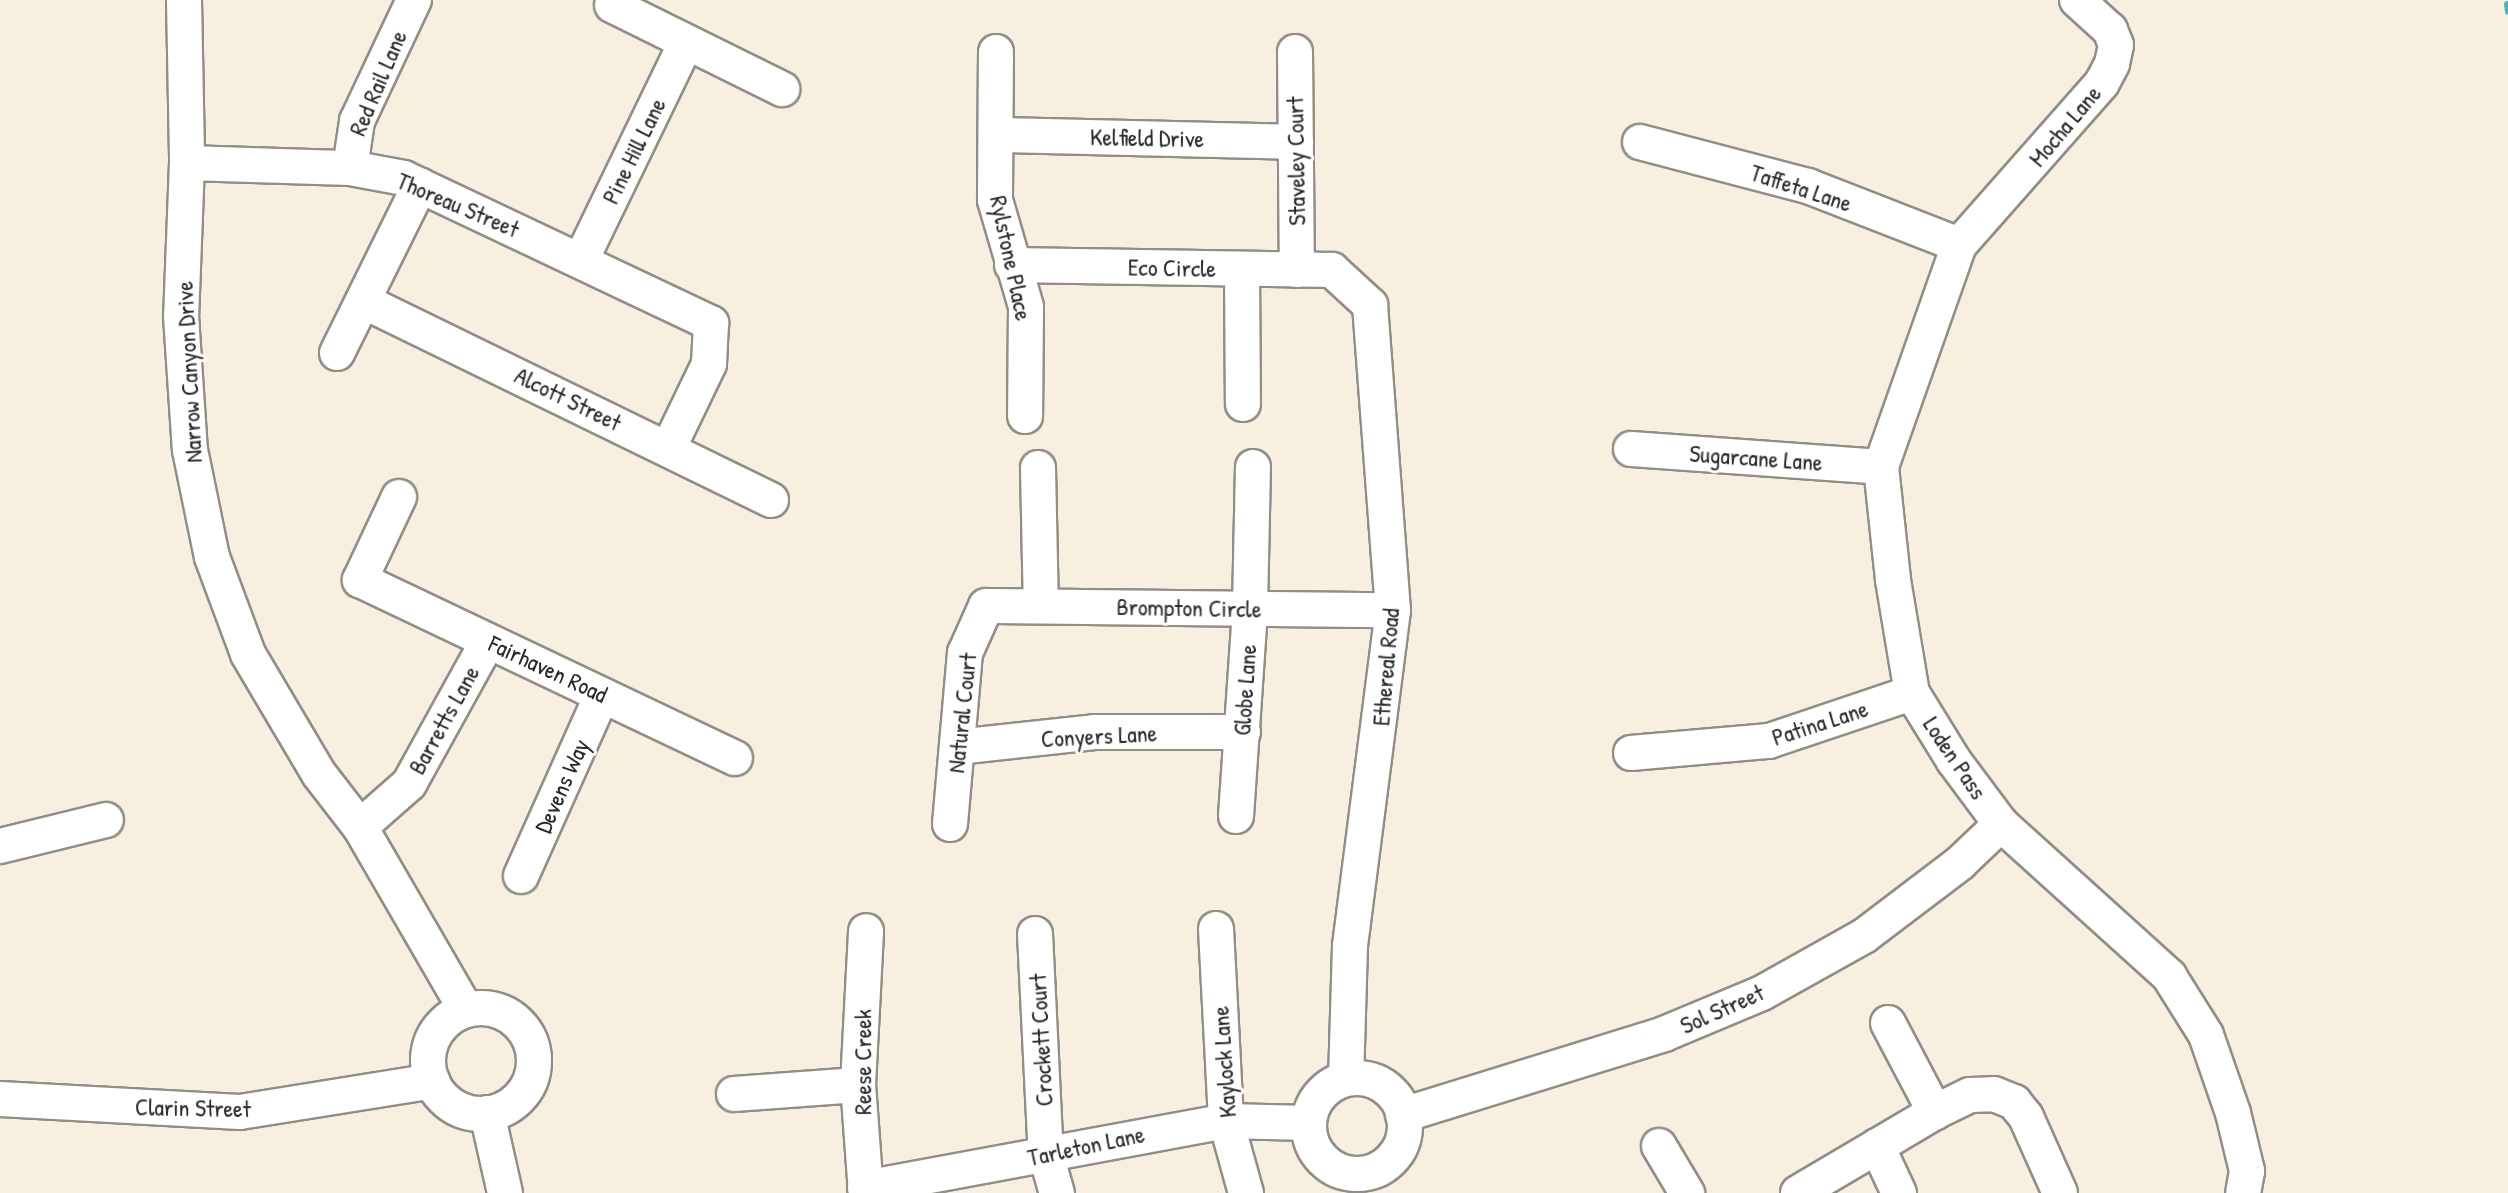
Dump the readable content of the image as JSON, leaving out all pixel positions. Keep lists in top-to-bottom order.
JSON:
{
  "streets": {
    "street": [
      "Red Rail Lane",
      "Mocha Lane",
      "Kelfield Drive",
      "Pine Hill Lane",
      "Staveley Court",
      "Taffeta Lane",
      "Thoreau Street",
      "Rylstone Place",
      "Eco Circle",
      "Narrow Canyon Drive",
      "Alcott Street",
      "Sugarcane Lane",
      "Brompton Circle",
      "Ethereal Road",
      "Fairhaven Road",
      "Globe Lane",
      "Natural Court",
      "Barretts Lane",
      "Patina Lane",
      "Conyers Lane",
      "Loden Pass",
      "Devens Way",
      "Sol Street",
      "Crockett Court",
      "Reese Creek",
      "Kaylock Lane",
      "Clarin Street",
      "Tarleton Lane"
    ]
  },
  "crossings": [
    ["Red Rail Lane", "Thoreau Street"],
    ["Mocha Lane", "Taffeta Lane"],
    ["Mocha Lane", "Loden Pass"],
    ["Kelfield Drive", "Staveley Court"],
    ["Kelfield Drive", "Rylstone Place"],
    ["Pine Hill Lane", "Thoreau Street"],
    ["Staveley Court", "Eco Circle"],
    ["Taffeta Lane", "Loden Pass"],
    ["Thoreau Street", "Narrow Canyon Drive"],
    ["Thoreau Street", "Alcott Street"],
    ["Rylstone Place", "Eco Circle"],
    ["Eco Circle", "Ethereal Road"],
    ["Narrow Canyon Drive", "Barretts Lane"],
    ["Narrow Canyon Drive", "Clarin Street"],
    ["Sugarcane Lane", "Loden Pass"],
    ["Brompton Circle", "Ethereal Road"],
    ["Brompton Circle", "Globe Lane"],
    ["Brompton Circle", "Natural Court"],
    ["Ethereal Road", "Sol Street"],
    ["Ethereal Road", "Tarleton Lane"],
    ["Fairhaven Road", "Barretts Lane"],
    ["Fairhaven Road", "Devens Way"],
    ["Globe Lane", "Conyers Lane"],
    ["Natural Court", "Conyers Lane"],
    ["Patina Lane", "Loden Pass"],
    ["Loden Pass", "Sol Street"],
    ["Sol Street", "Tarleton Lane"],
    ["Crockett Court", "Tarleton Lane"],
    ["Reese Creek", "Tarleton Lane"],
    ["Kaylock Lane", "Tarleton Lane"]
  ]
}
